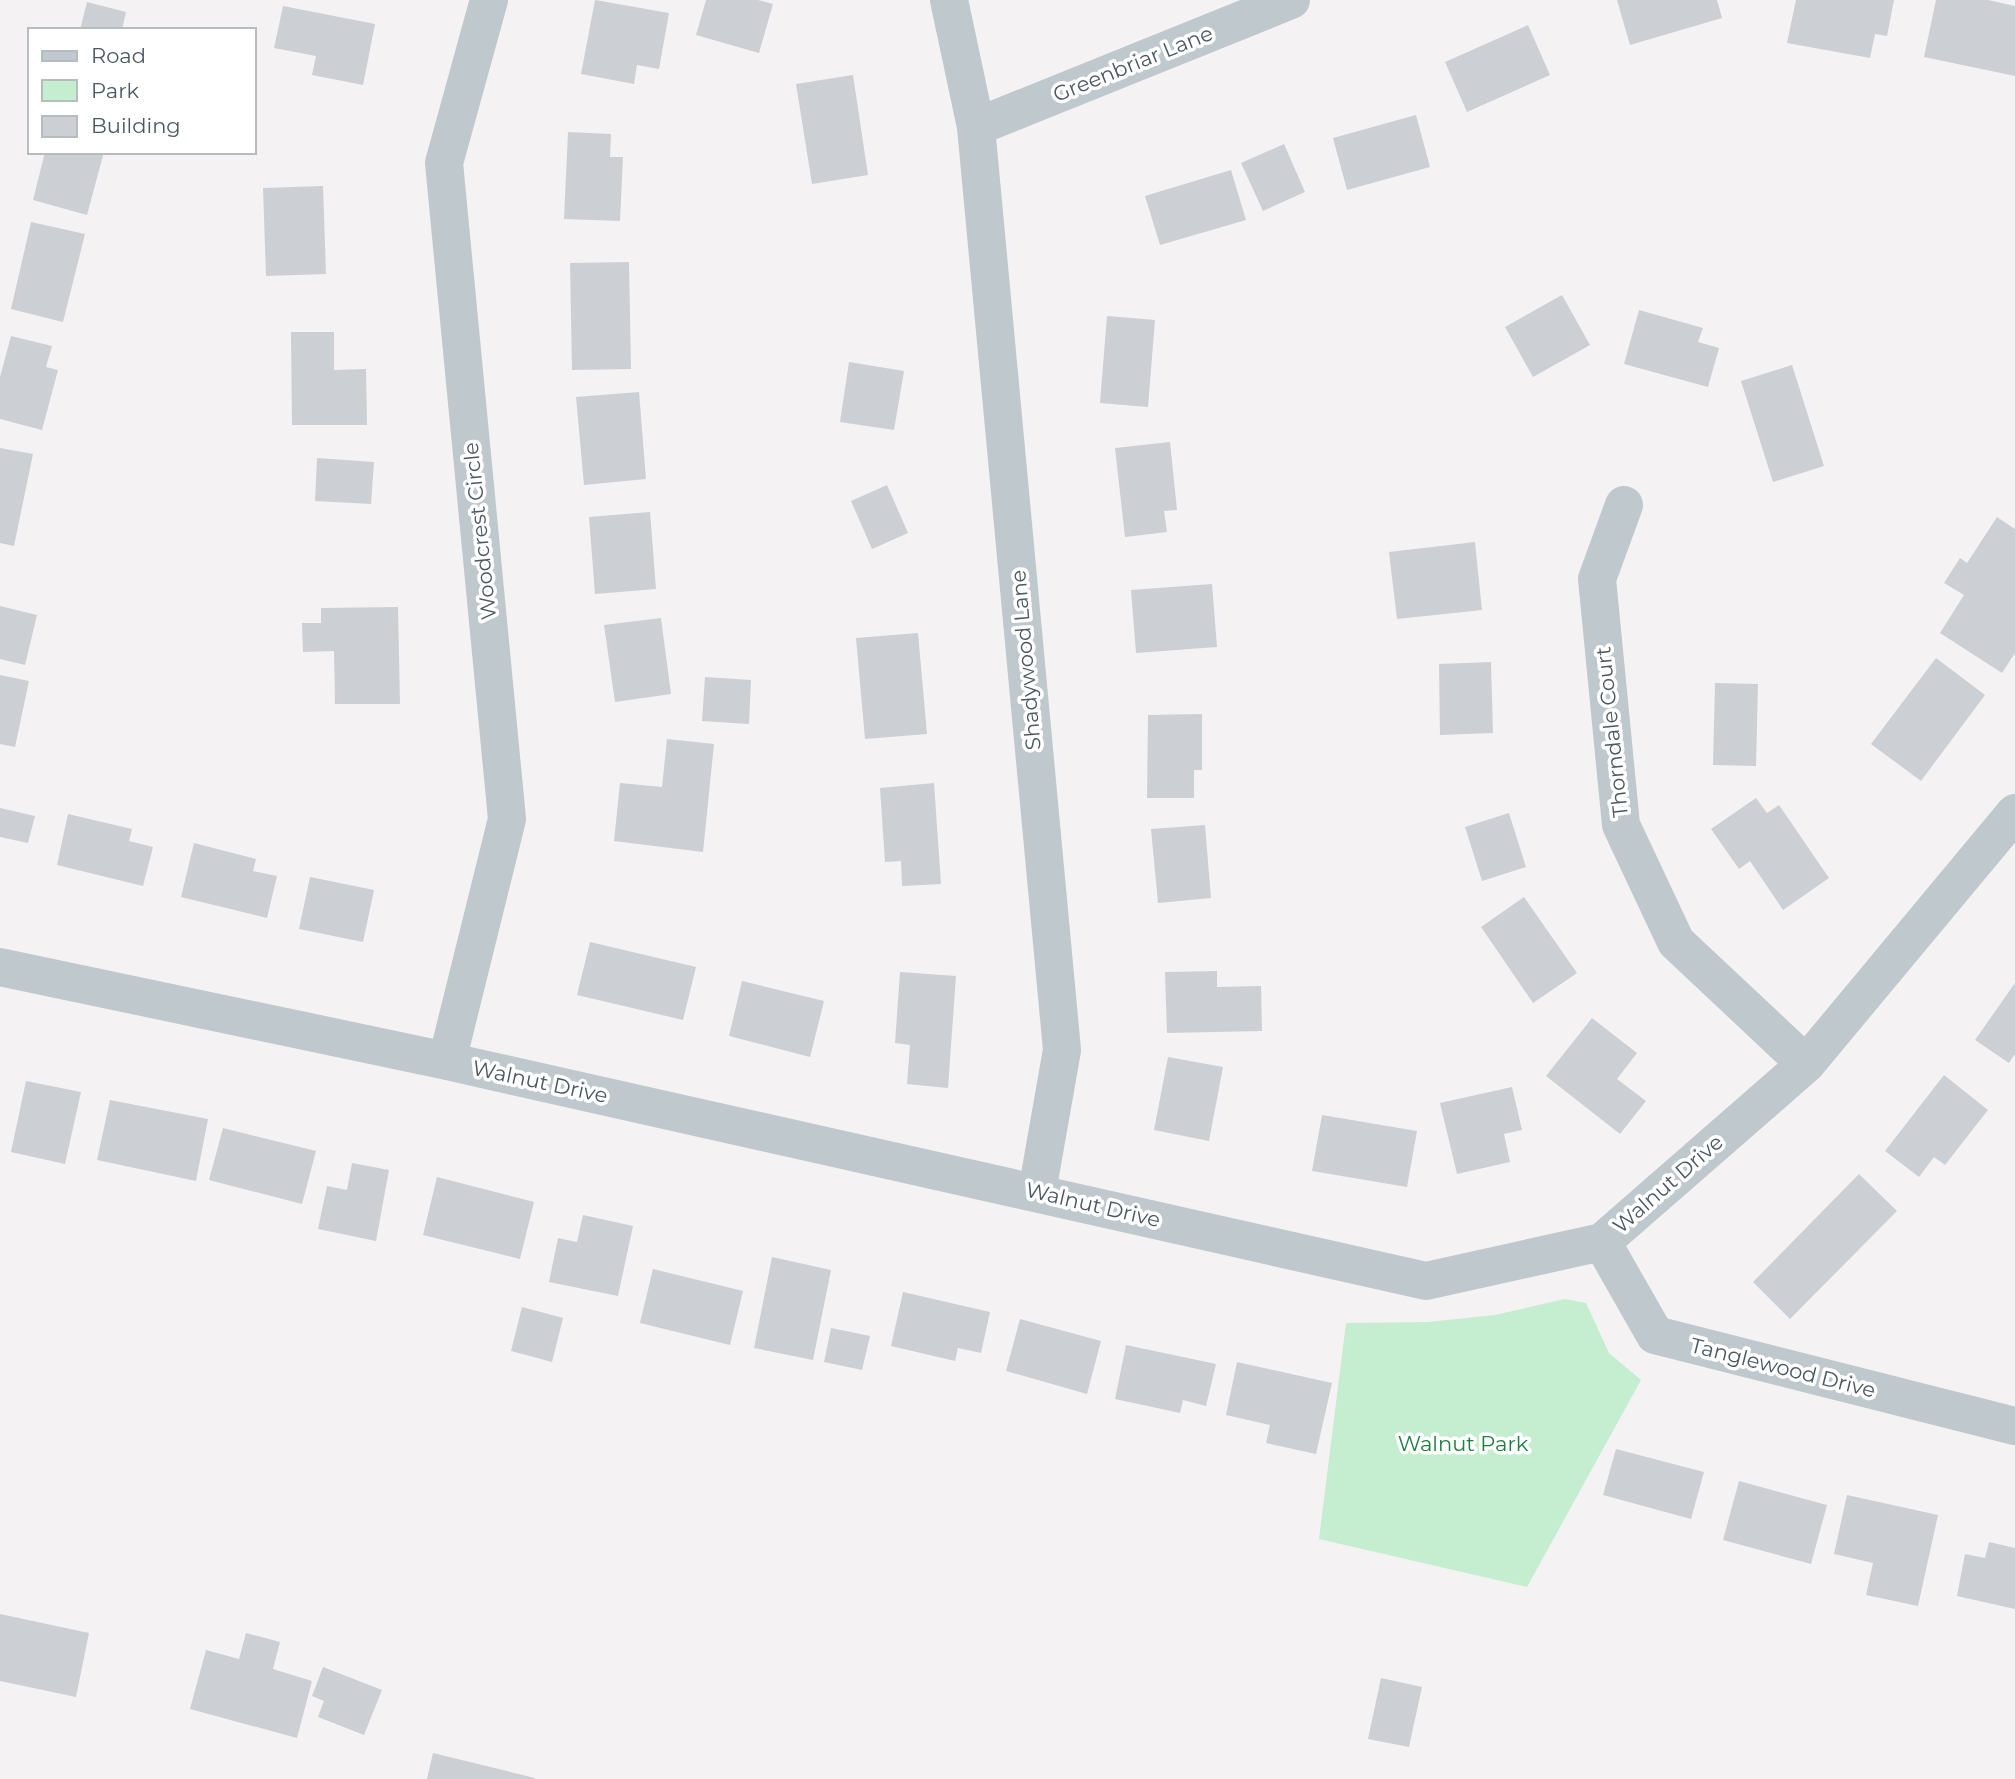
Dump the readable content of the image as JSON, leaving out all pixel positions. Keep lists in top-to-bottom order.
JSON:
{
  "streets": {
    "street": [
      "Greenbriar Lane",
      "Woodcrest Circle",
      "Shadywood Lane",
      "Thorndale Court",
      "Walnut Drive",
      "Tanglewood Drive"
    ]
  },
  "crossings": [
    ["Greenbriar Lane", "Shadywood Lane"],
    ["Woodcrest Circle", "Walnut Drive"],
    ["Shadywood Lane", "Walnut Drive"],
    ["Thorndale Court", "Walnut Drive"],
    ["Walnut Drive", "Tanglewood Drive"]
  ],
  "parks": ["Walnut Park"],
  "legend": ["Road", "Park", "Building"]
}
